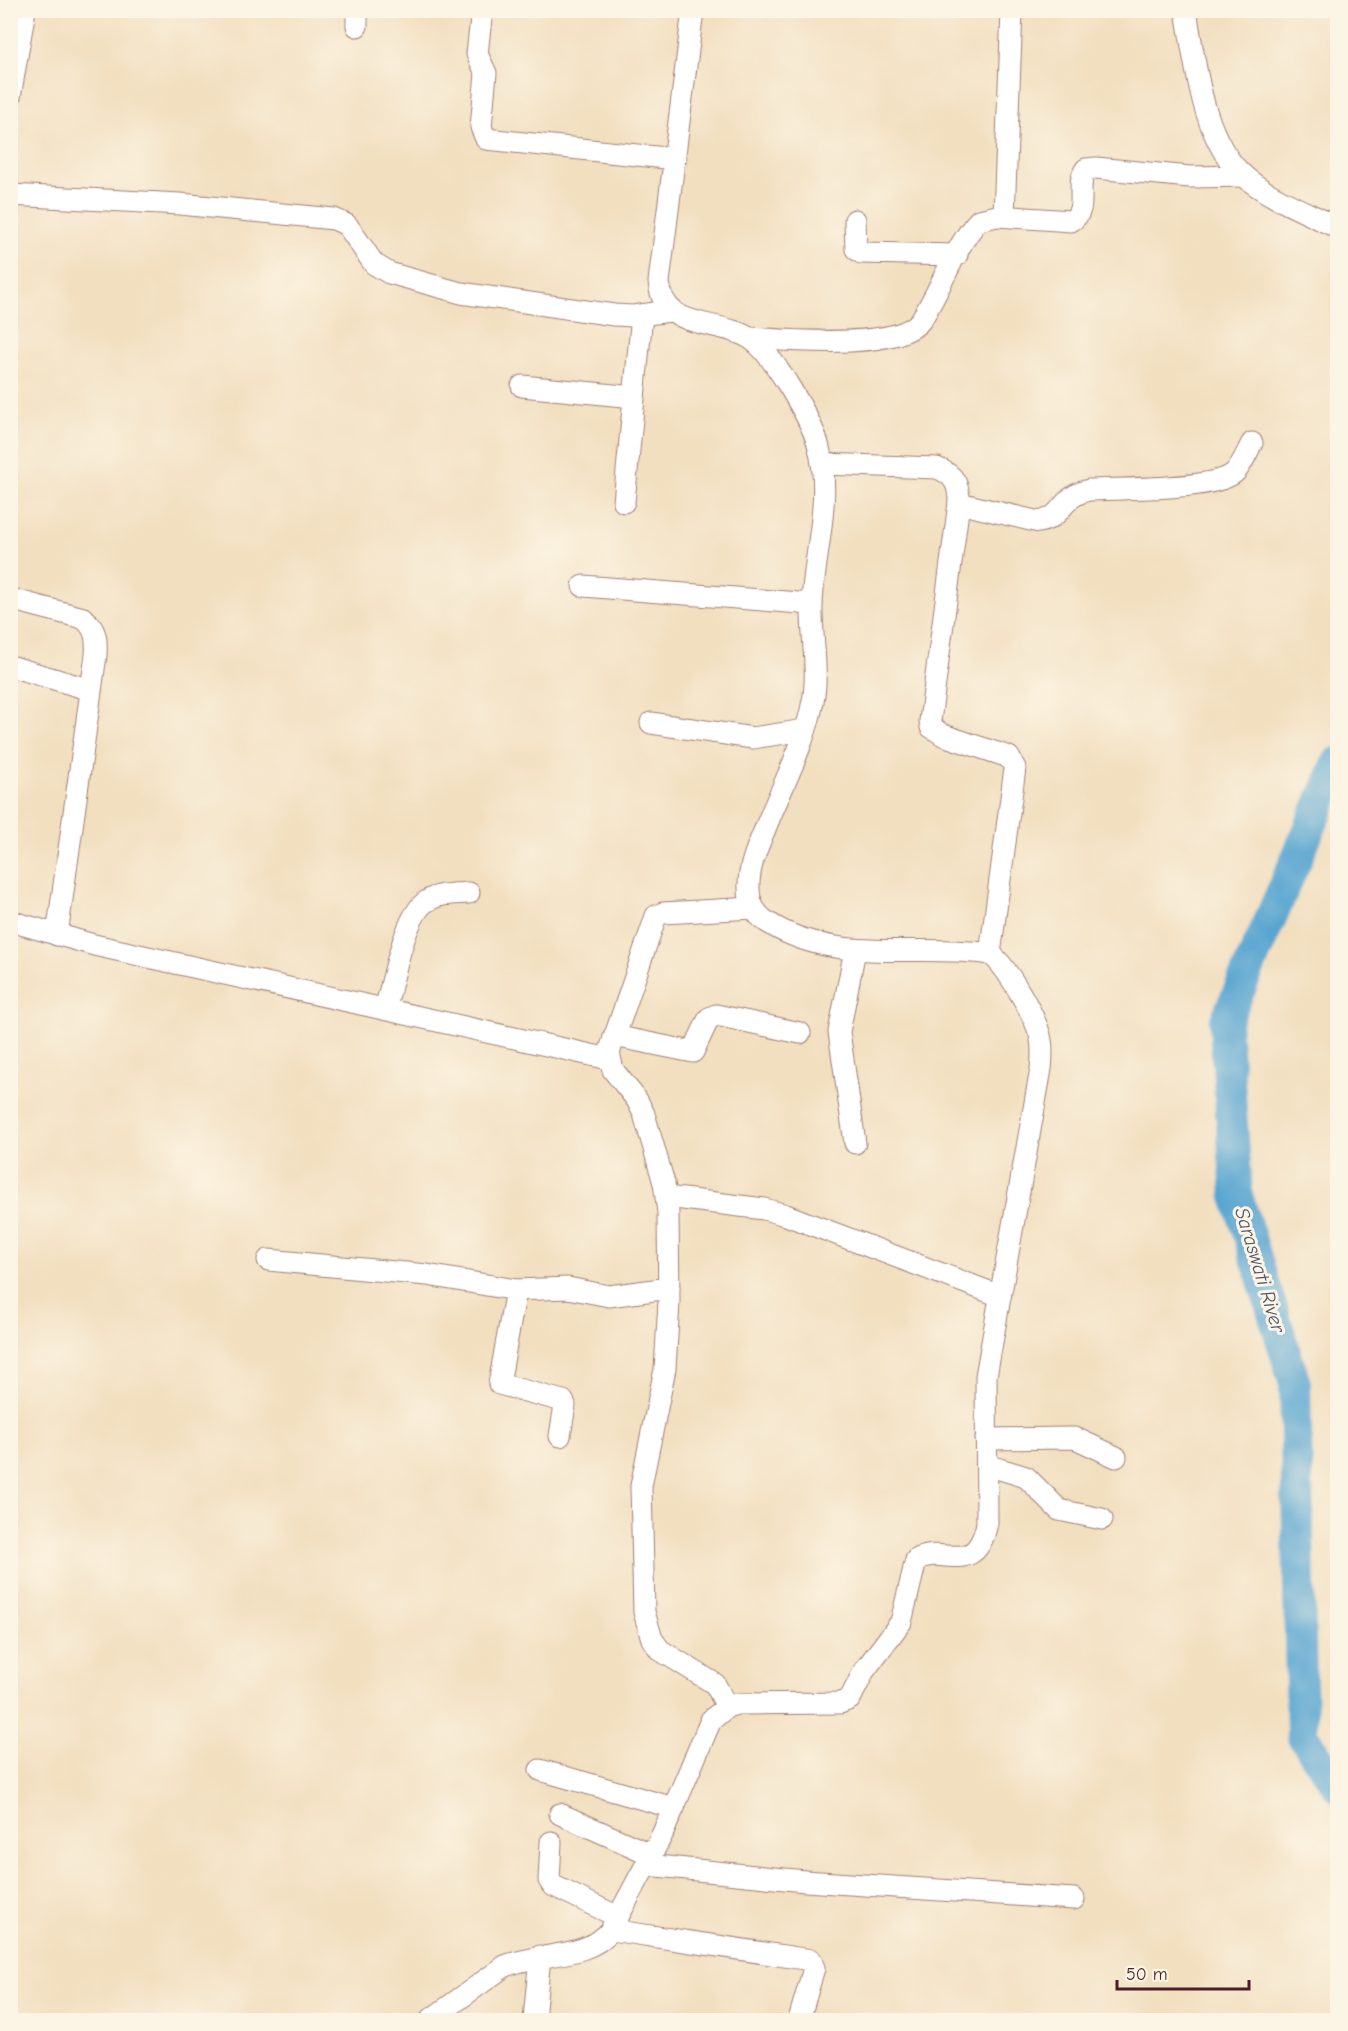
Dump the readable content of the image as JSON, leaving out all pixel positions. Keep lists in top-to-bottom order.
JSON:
{
  "water": ["Saraswati River"],
  "scale_bar": "50 m"
}
